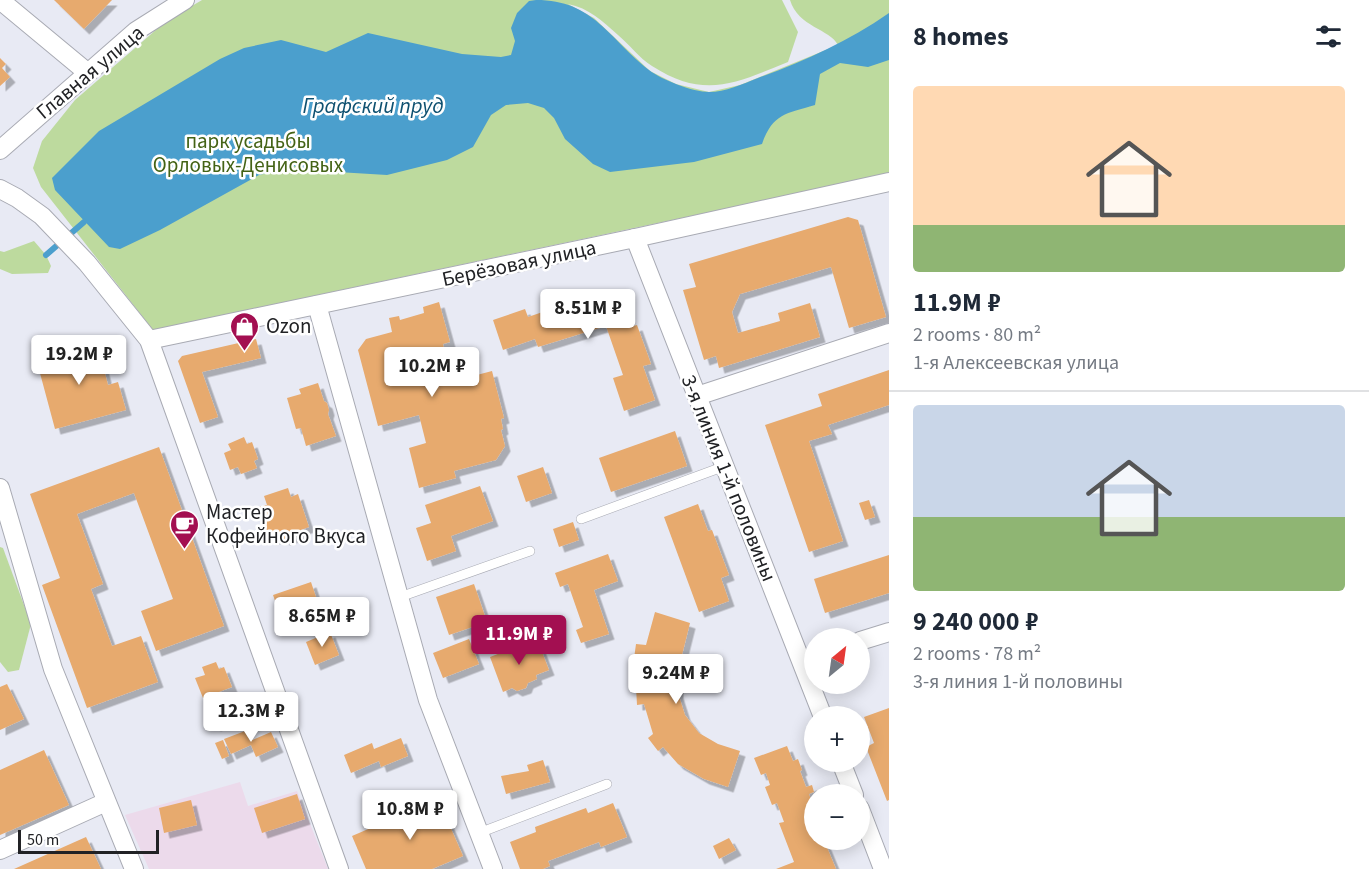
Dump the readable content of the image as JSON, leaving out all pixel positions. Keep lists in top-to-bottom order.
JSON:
{
  "streets": {
    "street": ["Главная улица", "Берёзовая улица", "3-я линия 1-й половины"]
  },
  "crossings": [
    ["Берёзовая улица", "3-я линия 1-й половины"]
  ],
  "water": ["Графский пруд"],
  "parks": ["парк усадьбы Орловых-Денисовых"],
  "places": {
    "shop": ["Ozon"],
    "cafe": ["Мастер Кофейного Вкуса"]
  },
  "scale_bar": "50 m",
  "north": "top right",
  "page": {
    "heading": "8 homes",
    "list": [
      {
        "name": "11.9M ₽",
        "note": "2 rooms · 80 m² · 1-я Алексеевская улица"
      },
      {
        "name": "9 240 000 ₽",
        "note": "2 rooms · 78 m² · 3-я линия 1-й половины"
      }
    ],
    "price": [
      "8.51M ₽",
      "19.2M ₽",
      "10.2M ₽",
      "8.65M ₽",
      "11.9M ₽",
      "9.24M ₽",
      "12.3M ₽",
      "10.8M ₽"
    ],
    "map_buttons": ["+", "−"],
    "scale": "50 m"
  }
}
